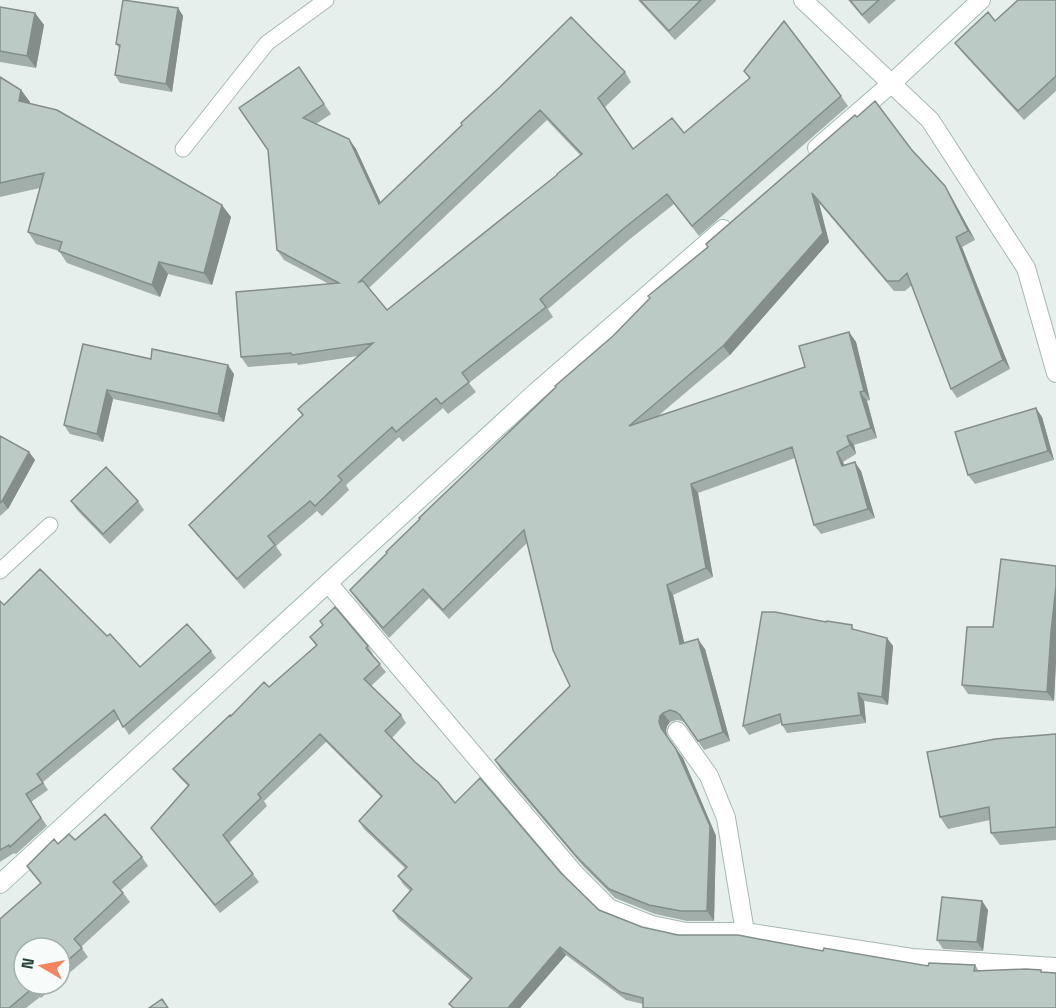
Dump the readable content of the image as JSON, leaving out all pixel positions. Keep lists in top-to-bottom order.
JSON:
{
  "north": "left"
}
